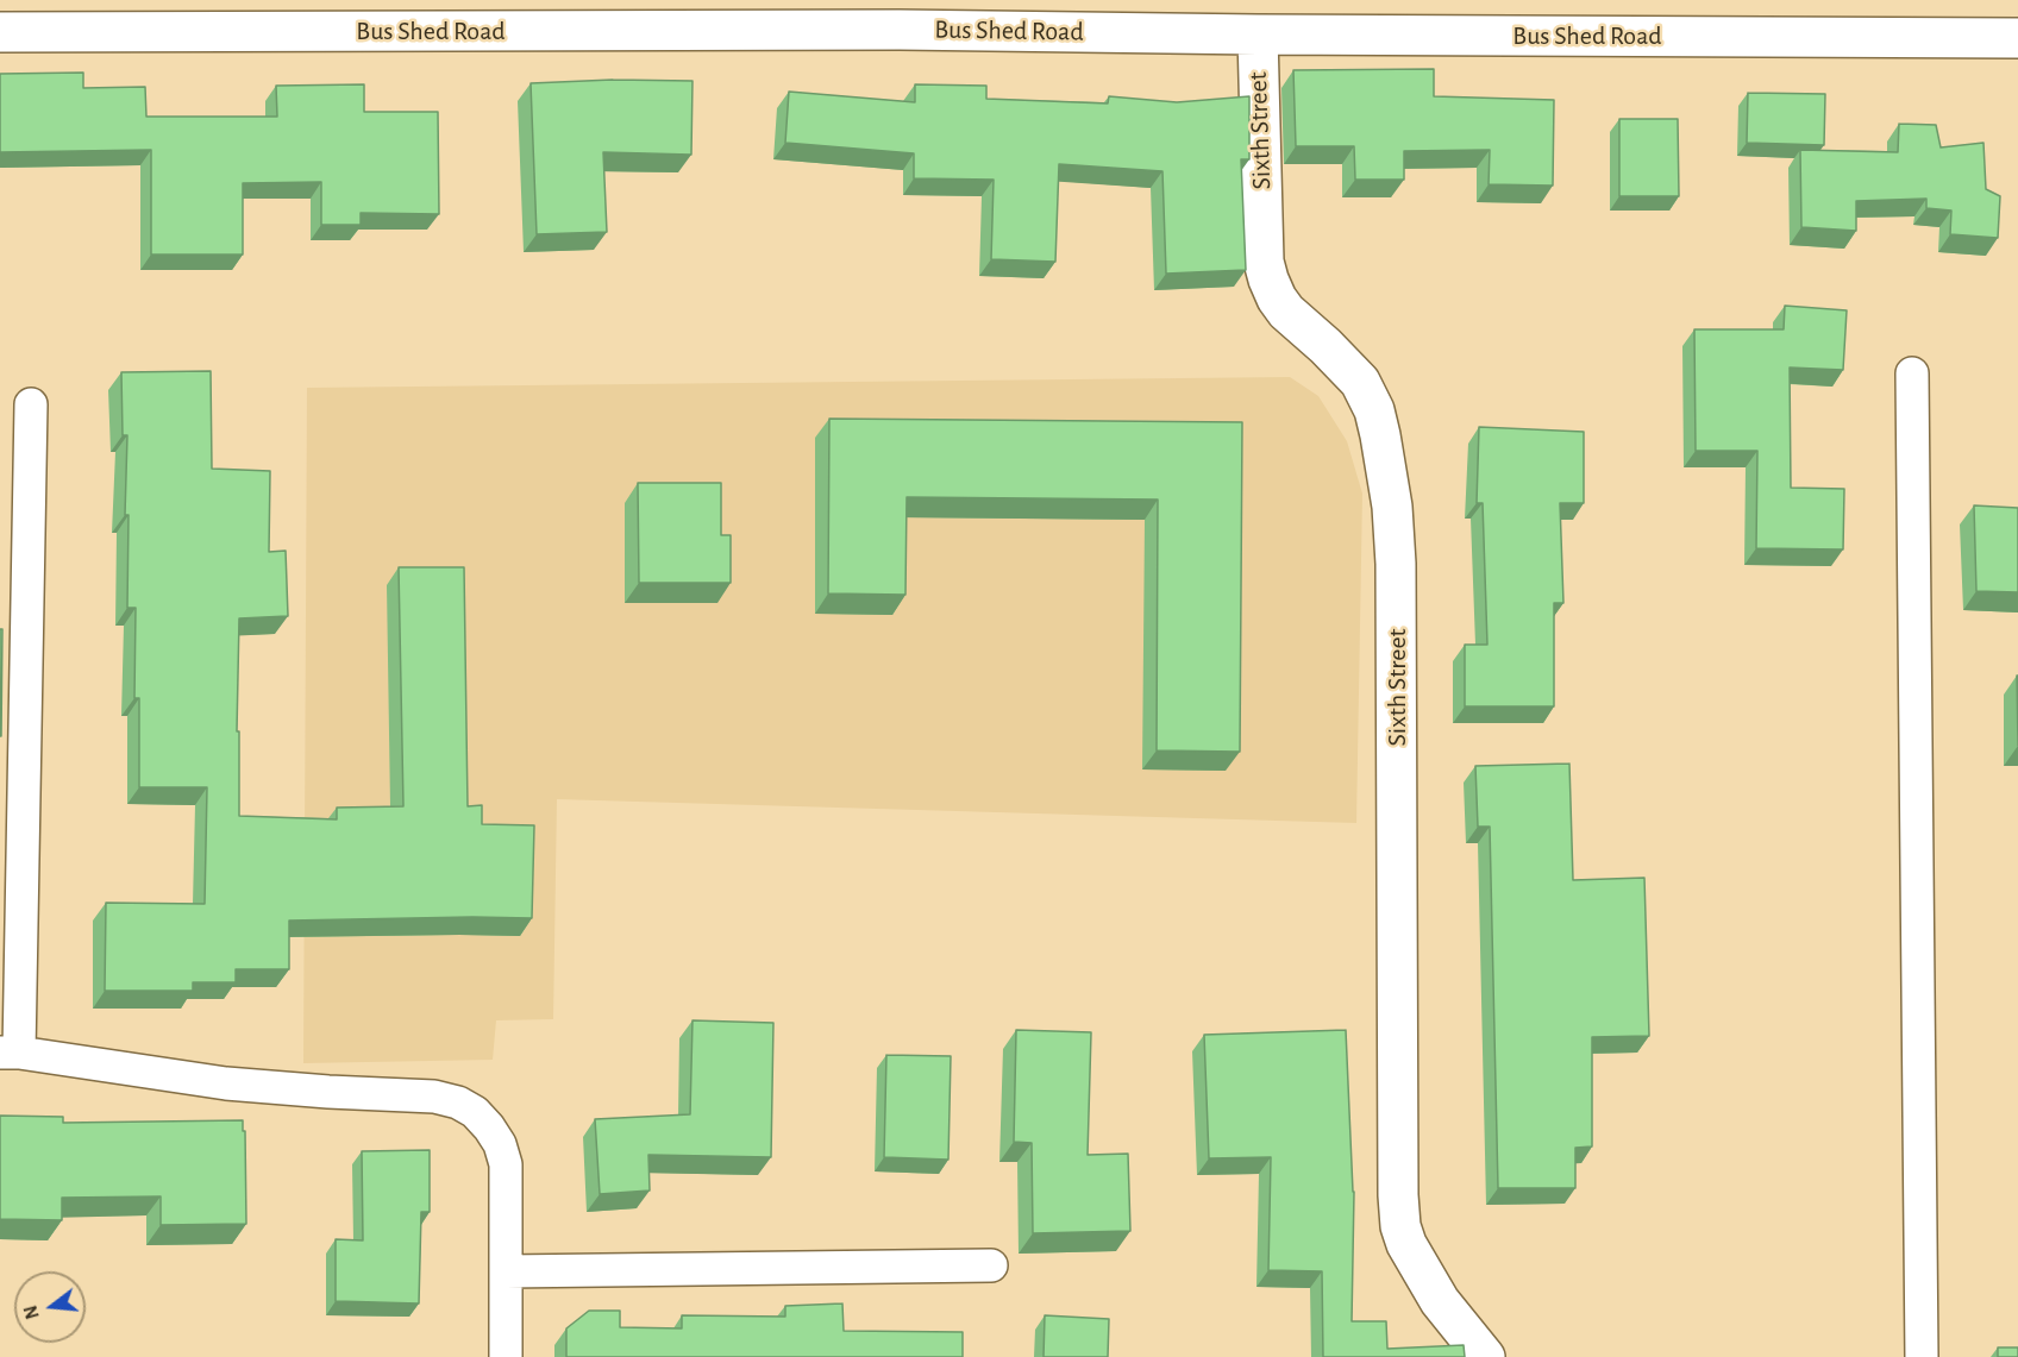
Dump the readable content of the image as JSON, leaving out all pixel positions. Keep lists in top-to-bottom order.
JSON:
{
  "streets": {
    "street": ["Bus Shed Road", "Sixth Street"]
  },
  "crossings": [
    ["Bus Shed Road", "Sixth Street"]
  ],
  "north": "left"
}
